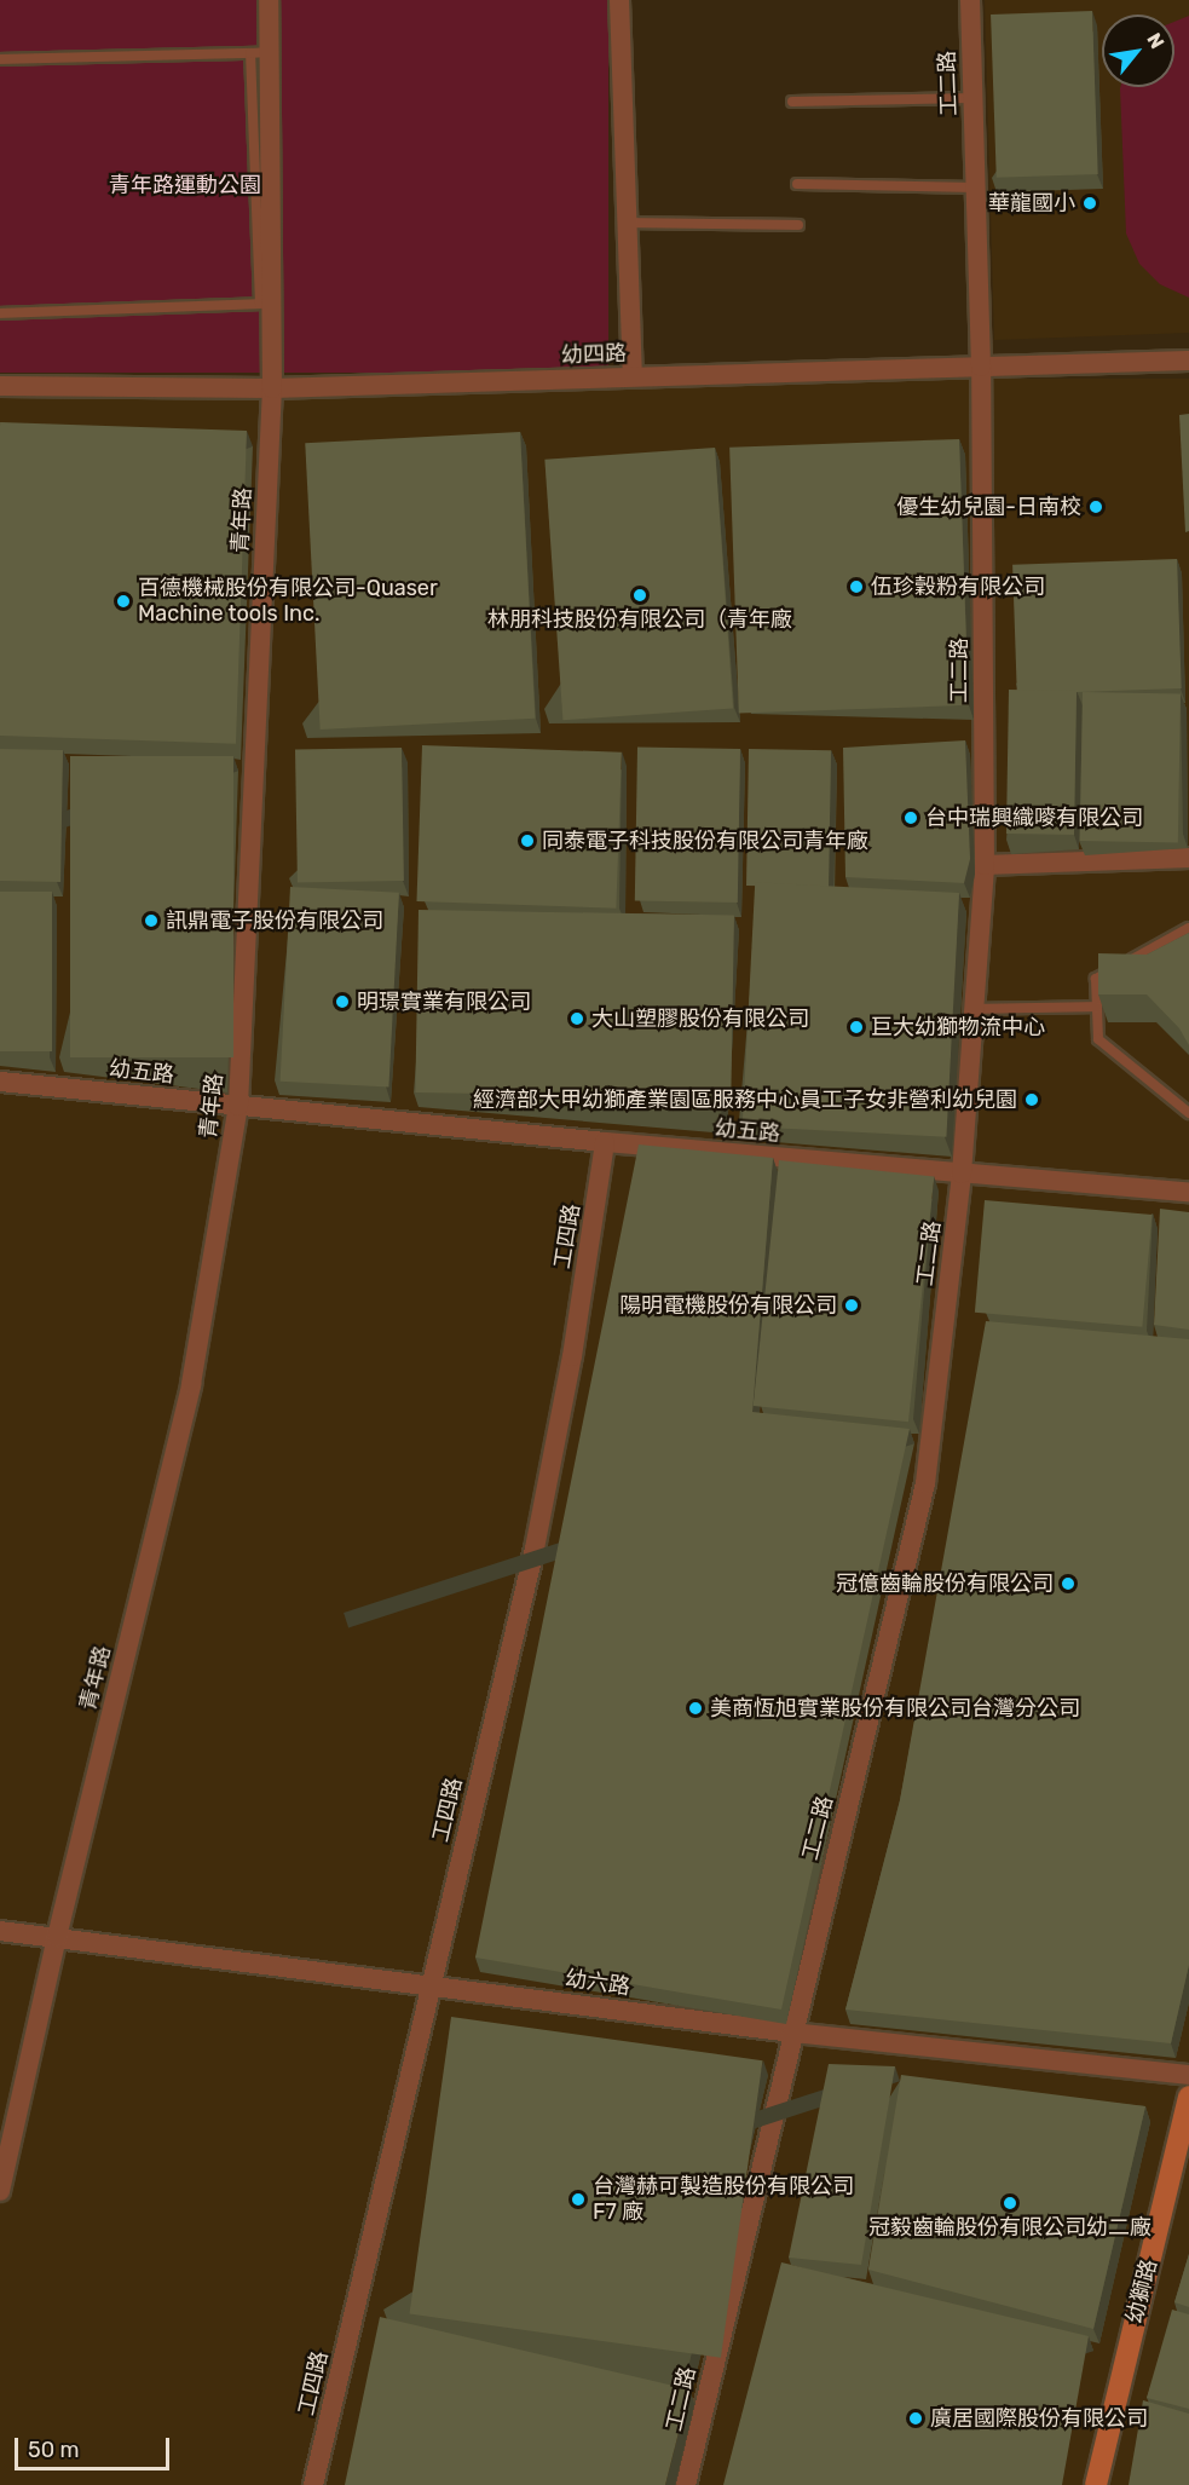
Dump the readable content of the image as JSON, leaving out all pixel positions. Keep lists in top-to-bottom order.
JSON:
{
  "streets": {
    "street": [
      "工二路",
      "幼四路",
      "青年路",
      "幼五路",
      "工四路",
      "幼六路",
      "幼獅路"
    ]
  },
  "crossings": [
    ["工二路", "幼四路"],
    ["工二路", "幼五路"],
    ["工二路", "幼六路"],
    ["幼四路", "青年路"],
    ["青年路", "幼五路"],
    ["青年路", "幼六路"],
    ["幼五路", "工四路"],
    ["工四路", "幼六路"]
  ],
  "parks": ["青年路運動公園"],
  "places": [
    "華龍國小",
    "優生幼兒園-日南校",
    "伍珍穀粉有限公司",
    "林朋科技股份有限公司（青年廠",
    "百德機械股份有限公司-Quaser Machine tools Inc.",
    "台中瑞興織嘜有限公司",
    "同泰電子科技股份有限公司青年廠",
    "訊鼎電子股份有限公司",
    "明璟實業有限公司",
    "大山塑膠股份有限公司",
    "巨大幼獅物流中心",
    "經濟部大甲幼獅產業園區服務中心員工子女非營利幼兒園",
    "陽明電機股份有限公司",
    "冠億齒輪股份有限公司",
    "美商恆旭實業股份有限公司台灣分公司",
    "台灣赫可製造股份有限公司 F7 廠",
    "冠毅齒輪股份有限公司幼二廠",
    "廣居國際股份有限公司"
  ],
  "scale_bar": "50 m",
  "north": "top right"
}
